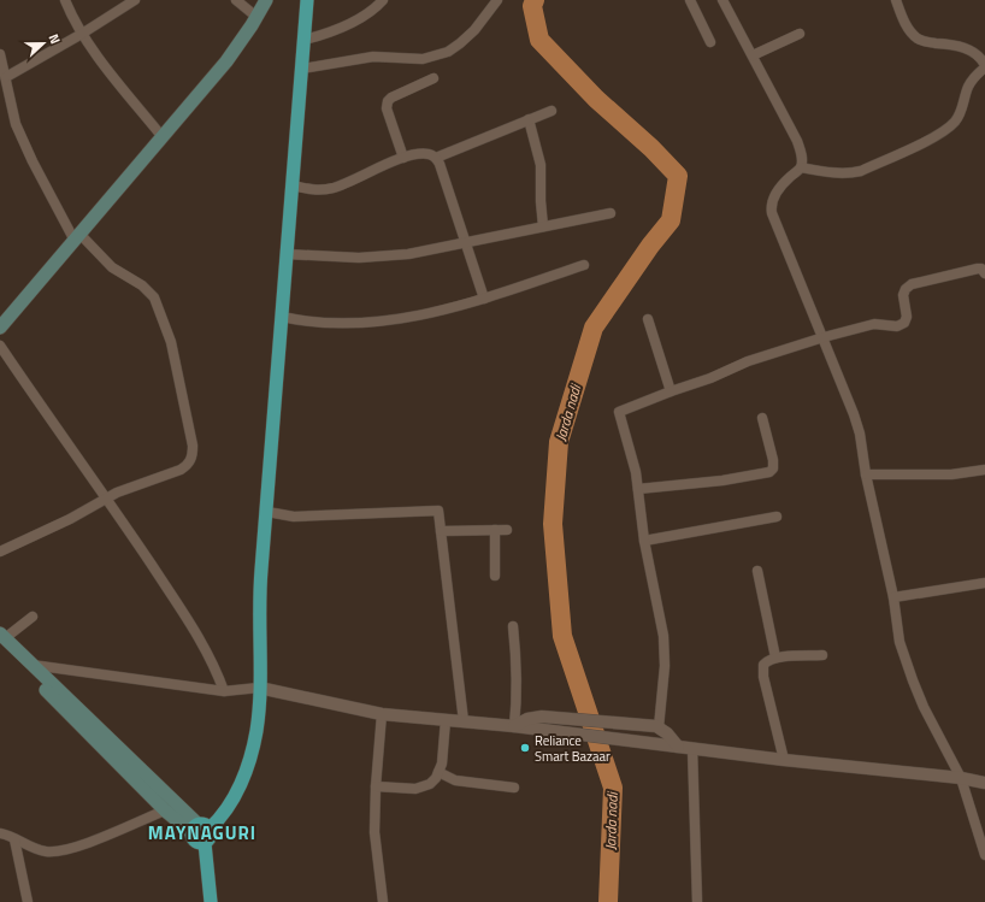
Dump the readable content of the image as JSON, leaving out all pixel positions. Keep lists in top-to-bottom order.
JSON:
{
  "districts": ["MAYNAGURI"],
  "water": ["Jarda nadi"],
  "places": ["Reliance Smart Bazaar"],
  "north": "right"
}
